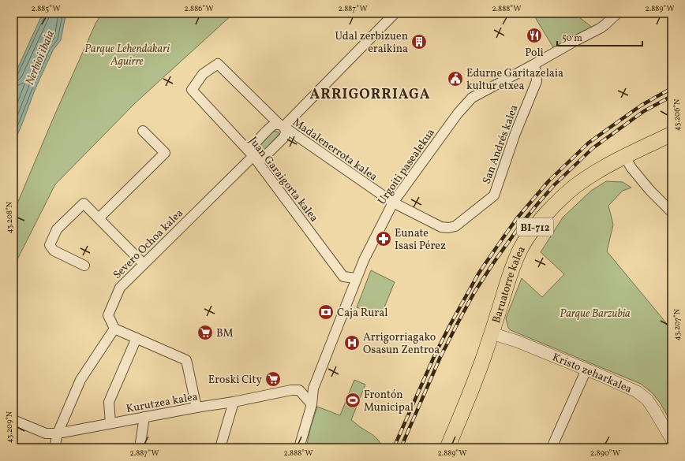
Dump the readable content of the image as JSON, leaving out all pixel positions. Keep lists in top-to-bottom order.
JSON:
{
  "streets": {
    "main road": ["BI-712", "Baruatorre kalea"],
    "street": [
      "San Andrés kalea",
      "Madalenerrota kalea",
      "Urgoiti pasealekua",
      "Juan Garaigorta kalea",
      "Severo Ochoa kalea",
      "Kristo zeharkalea",
      "Kurutzea kalea"
    ]
  },
  "crossings": [
    ["San Andrés kalea", "Madalenerrota kalea"],
    ["San Andrés kalea", "Urgoiti pasealekua"],
    ["Madalenerrota kalea", "Urgoiti pasealekua"],
    ["Madalenerrota kalea", "Juan Garaigorta kalea"],
    ["Urgoiti pasealekua", "Juan Garaigorta kalea"],
    ["Urgoiti pasealekua", "Kurutzea kalea"],
    ["Juan Garaigorta kalea", "Severo Ochoa kalea"],
    ["Baruatorre kalea", "Kristo zeharkalea"]
  ],
  "districts": ["ARRIGORRIAGA"],
  "water": ["Nerbioi ibaia"],
  "parks": ["Parque Lehendakari Aguirre", "Parque Barzubia"],
  "places": {
    "restaurant": ["Poli"],
    "building": ["Udal zerbizuen eraikina"],
    "public building": ["Edurne Garitazelaia kultur etxea"],
    "pharmacy": ["Eunate Isasi Pérez"],
    "bank": ["Caja Rural"],
    "supermarket": ["BM", "Eroski City"],
    "hospital": ["Arrigorriagako Osasun Zentroa"],
    "sports": ["Frontón Municipal"]
  },
  "scale_bar": "50 m",
  "coordinates": [
    "2.885°W",
    "2.886°W",
    "2.887°W",
    "2.888°W",
    "2.889°W",
    "43.206°N",
    "43.208°N",
    "43.207°N",
    "43.209°N",
    "2.890°W"
  ]
}
